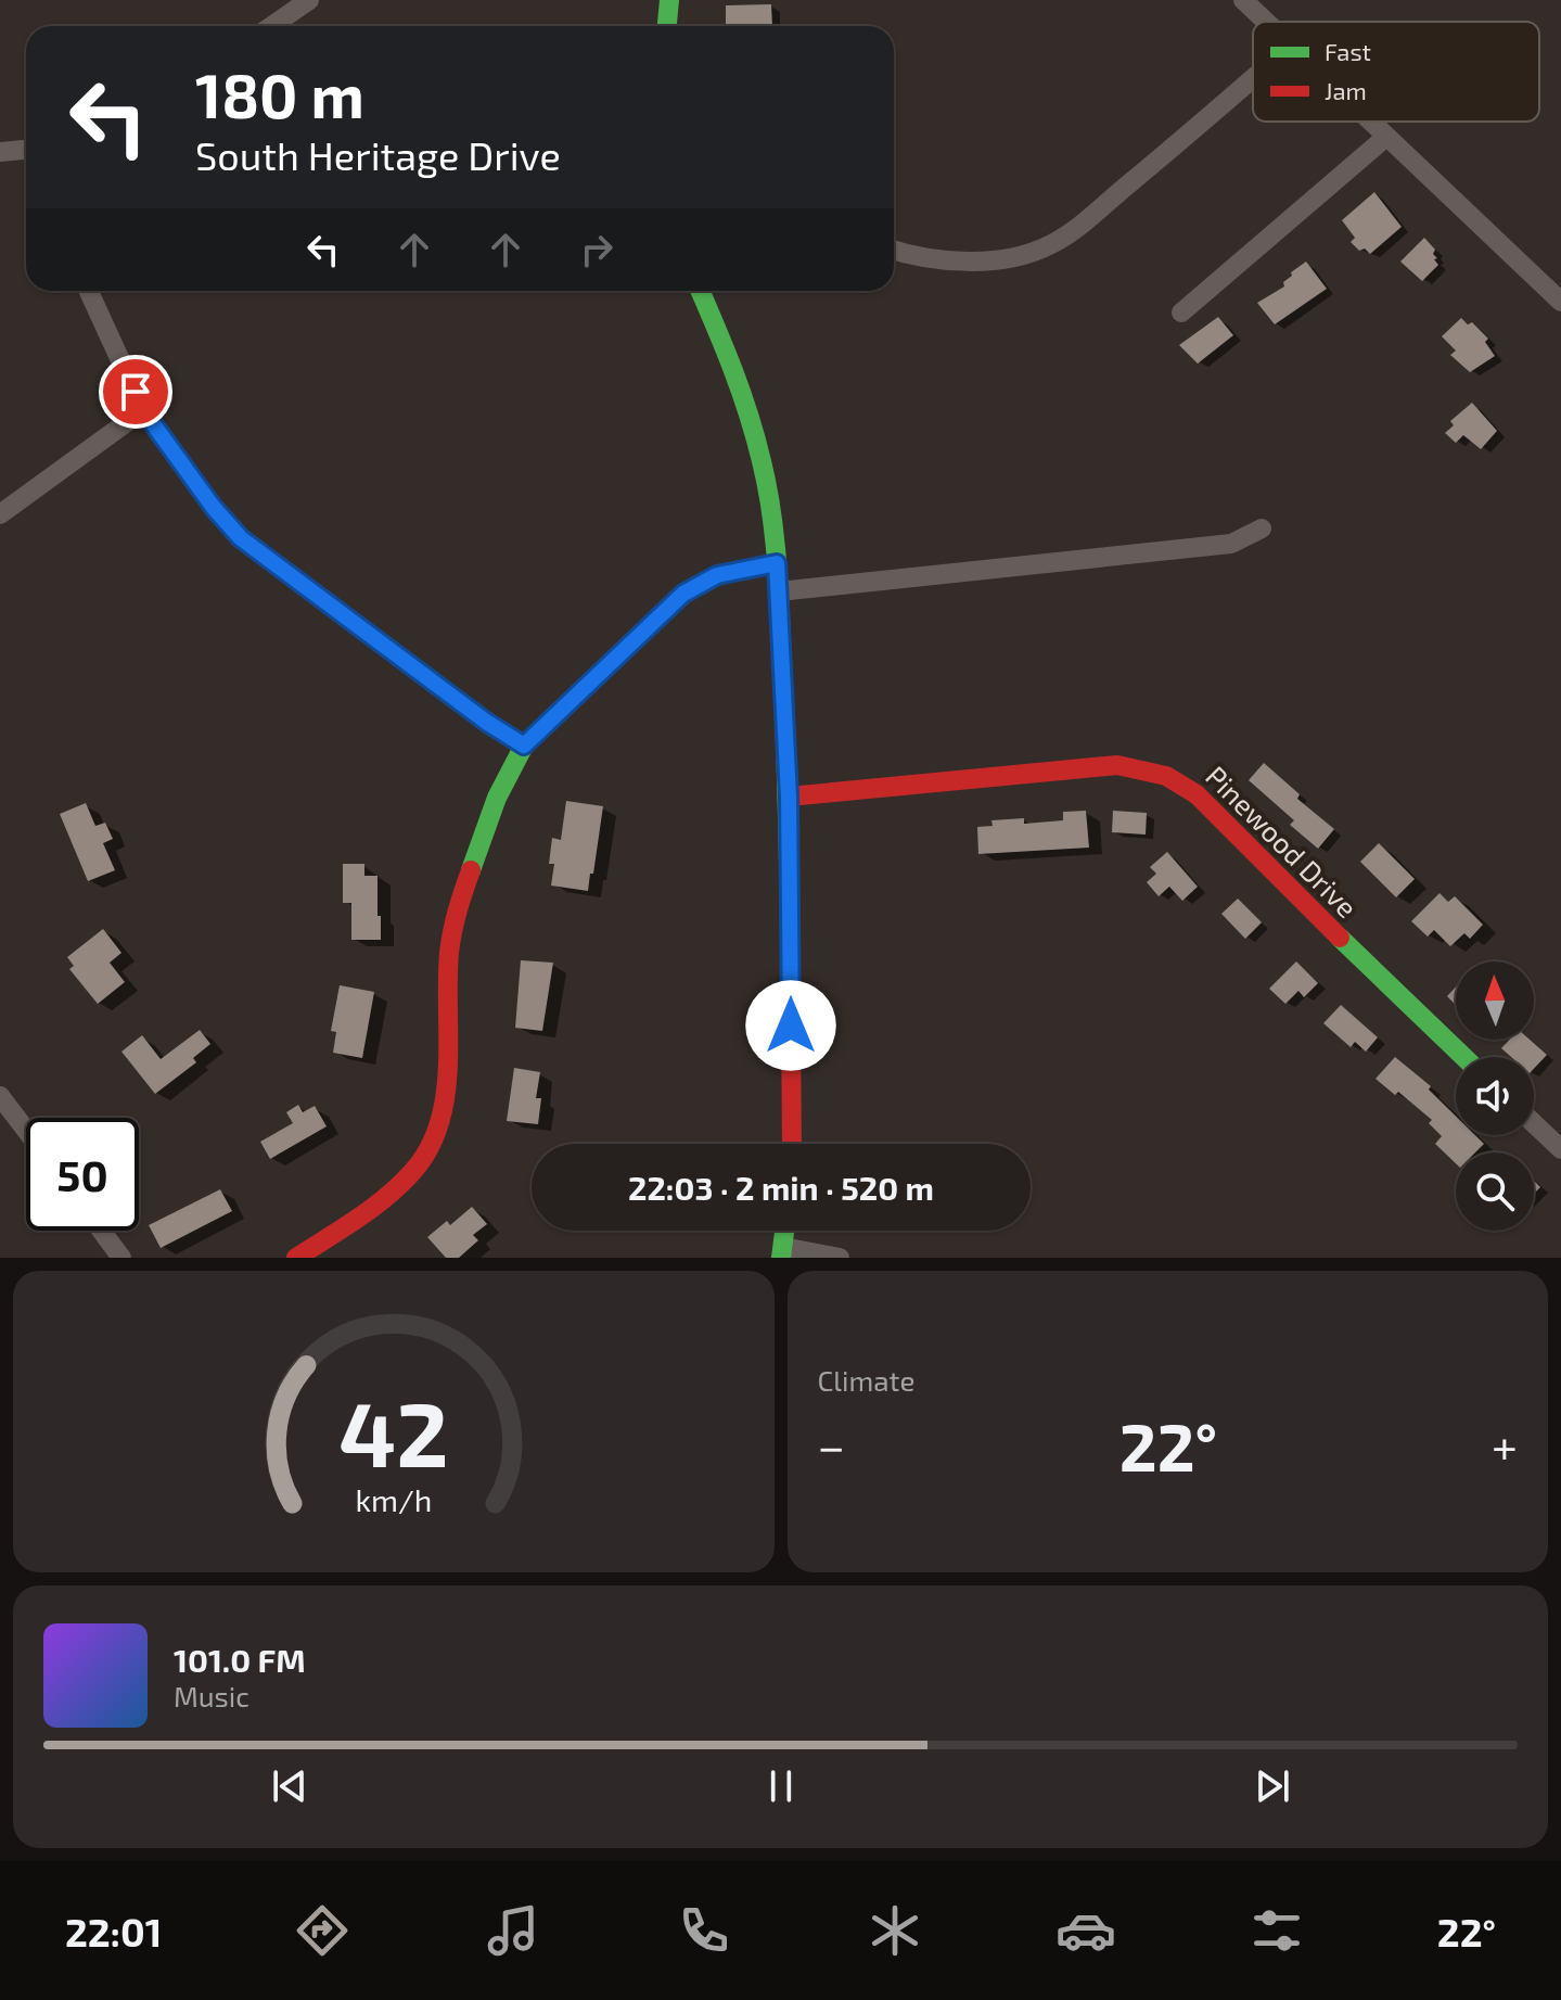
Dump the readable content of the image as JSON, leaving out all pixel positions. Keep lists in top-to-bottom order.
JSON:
{
  "streets": {
    "street": ["Pinewood Drive"]
  },
  "legend": ["Fast", "Jam"],
  "north": "top",
  "page": {
    "turn": ["180 m", "South Heritage Drive"],
    "limit": "50",
    "trip": "22:03 · 2 min · 520 m",
    "tile": "Climate",
    "heat": ["−", "22°", "+"],
    "song": ["101.0 FM", "Music"],
    "tabs": ["22:01", "22°"],
    "gauge": ["42", "km/h"]
  }
}
